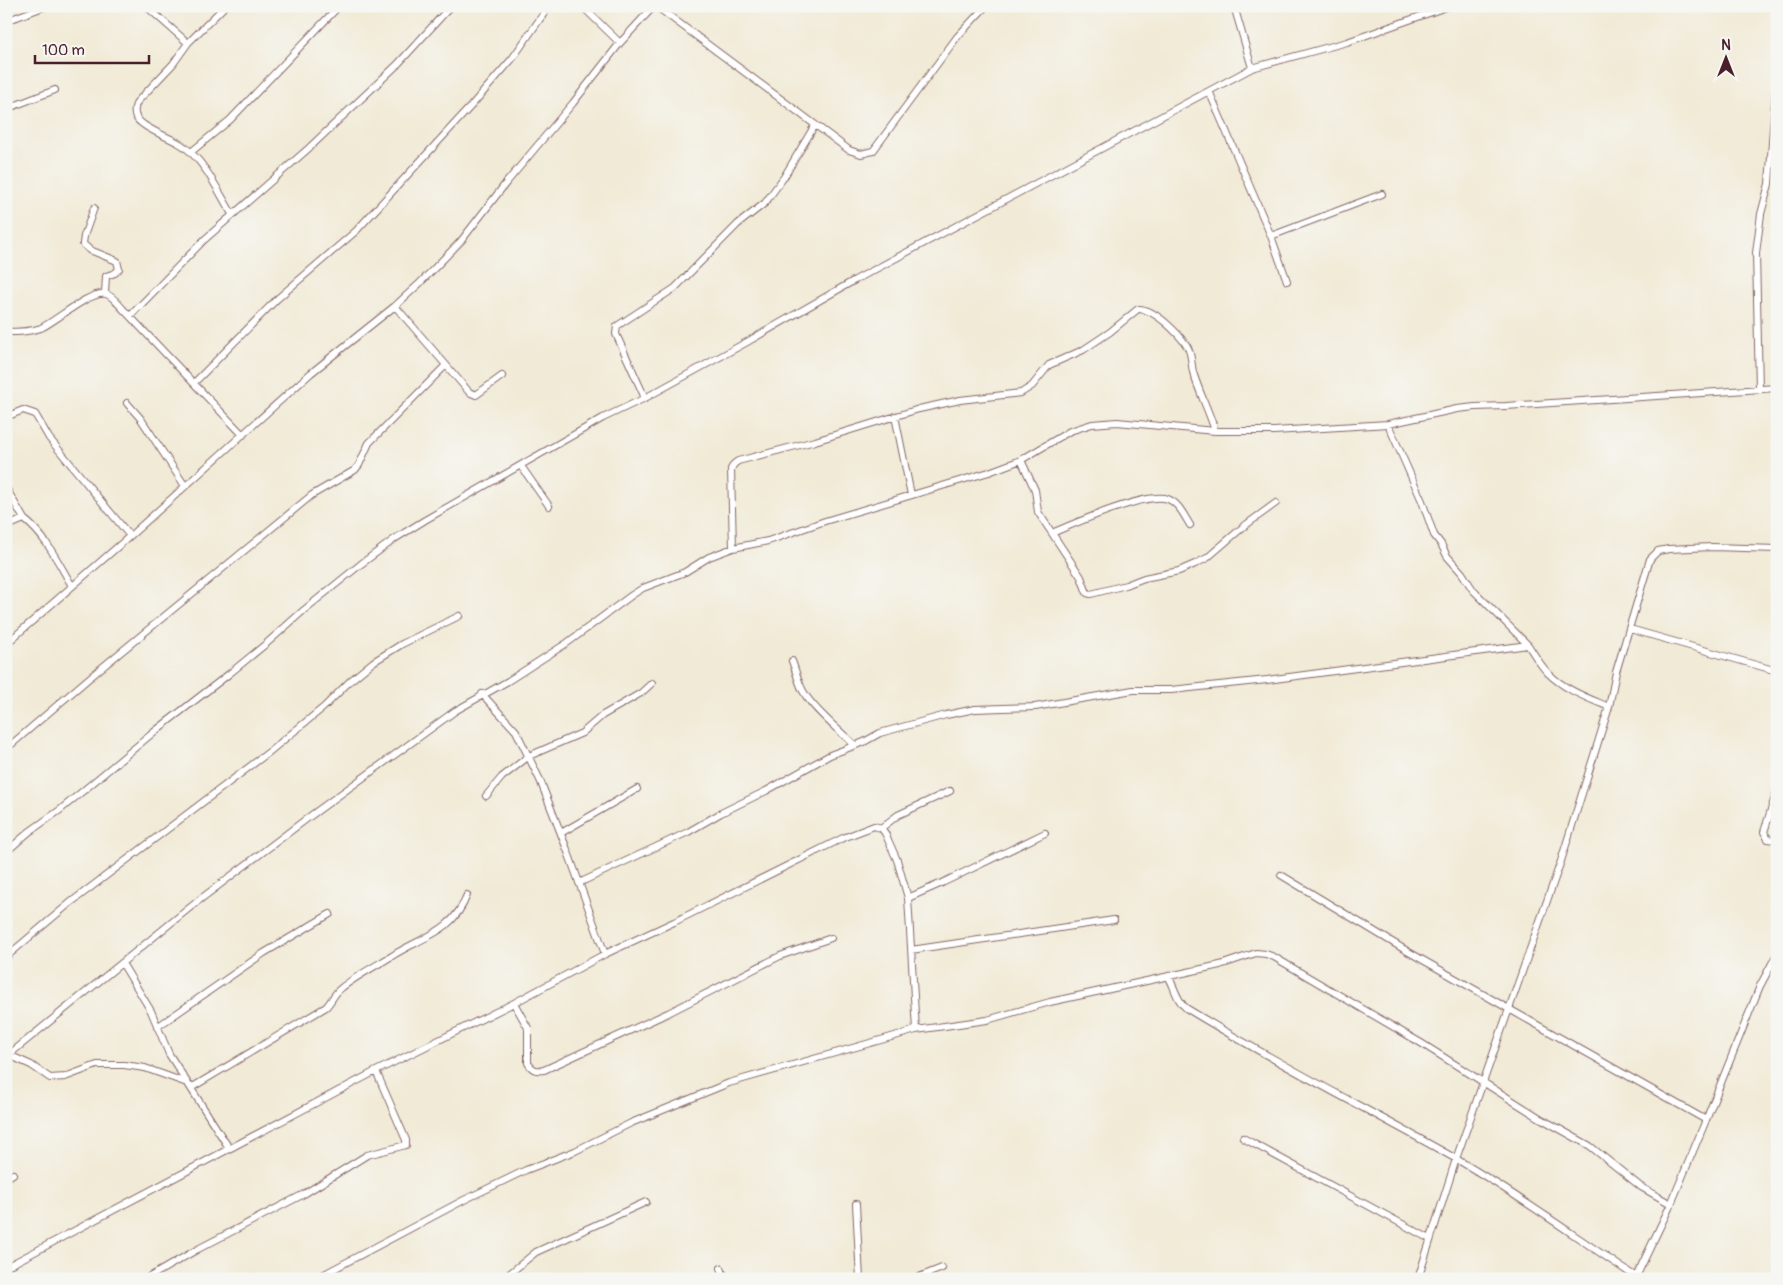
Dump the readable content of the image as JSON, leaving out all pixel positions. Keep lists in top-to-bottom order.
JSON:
{
  "scale_bar": "100 m",
  "north": "top"
}
